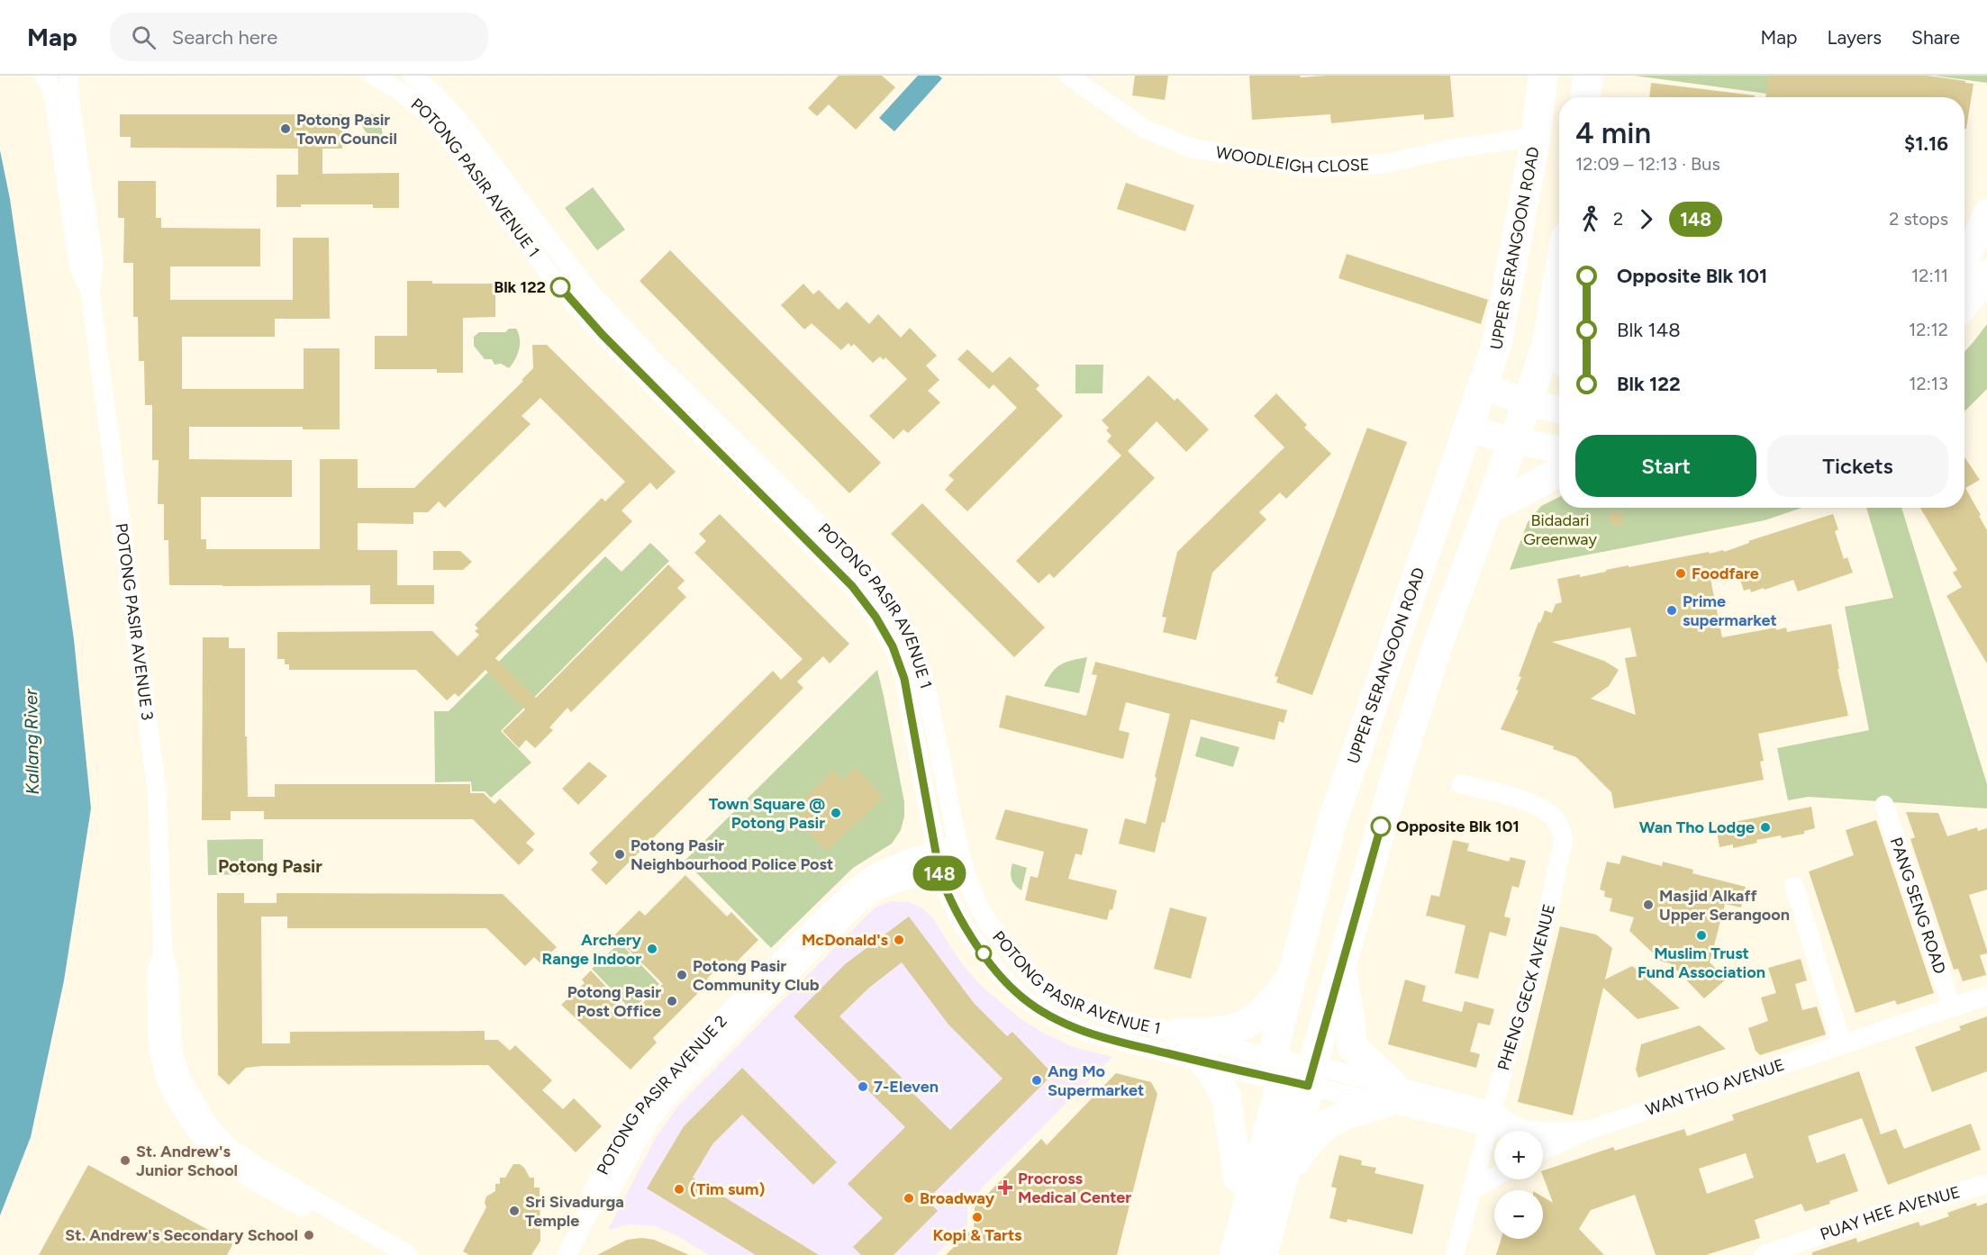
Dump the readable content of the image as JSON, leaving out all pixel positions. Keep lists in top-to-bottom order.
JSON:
{
  "streets": {
    "main road": ["UPPER SERANGOON ROAD"],
    "street": [
      "WOODLEIGH CLOSE",
      "POTONG PASIR AVENUE 1",
      "POTONG PASIR AVENUE 3",
      "PANG SENG ROAD",
      "PHENG GECK AVENUE",
      "WAN THO AVENUE",
      "POTONG PASIR AVENUE 2",
      "PUAY HEE AVENUE"
    ]
  },
  "crossings": [
    ["WOODLEIGH CLOSE", "UPPER SERANGOON ROAD"],
    ["POTONG PASIR AVENUE 1", "UPPER SERANGOON ROAD"],
    ["POTONG PASIR AVENUE 1", "WAN THO AVENUE"],
    ["POTONG PASIR AVENUE 1", "POTONG PASIR AVENUE 2"],
    ["UPPER SERANGOON ROAD", "WAN THO AVENUE"],
    ["PANG SENG ROAD", "WAN THO AVENUE"],
    ["PHENG GECK AVENUE", "WAN THO AVENUE"]
  ],
  "districts": ["Potong Pasir"],
  "water": ["Kallang River"],
  "parks": ["Bidadari Greenway"],
  "places": {
    "other": [
      "Potong Pasir Town Council",
      "Blk 122",
      "Foodfare",
      "Prime supermarket",
      "Town Square @ Potong Pasir",
      "Opposite Blk 101",
      "Wan Tho Lodge",
      "Potong Pasir Neighbourhood Police Post",
      "Masjid Alkaff Upper Serangoon",
      "Muslim Trust Fund Association",
      "McDonald's",
      "Archery Range Indoor",
      "Potong Pasir Community Club",
      "Potong Pasir Post Office",
      "Ang Mo Supermarket",
      "7-Eleven",
      "St. Andrew's Junior School",
      "(Tim sum)",
      "Broadway",
      "Sri Sivadurga Temple",
      "Kopi & Tarts",
      "St. Andrew's Secondary School"
    ],
    "health": ["Procross Medical Center"]
  },
  "lines": ["bus line 148"],
  "page": {
    "header": "Map",
    "search": "Search here",
    "nav": ["Map", "Layers", "Share"],
    "on_map": "148",
    "heading": ["4 min", "12:09 – 12:13 · Bus", "$1.16"],
    "legs": ["2", "148", "2 stops"],
    "list": [
      {
        "name": "Opposite Blk 101",
        "value": "12:11"
      },
      {
        "name": "Blk 148",
        "value": "12:12"
      },
      {
        "name": "Blk 122",
        "value": "12:13"
      }
    ],
    "buttons": ["Start", "Tickets"],
    "map_buttons": ["+", "−"]
  }
}
